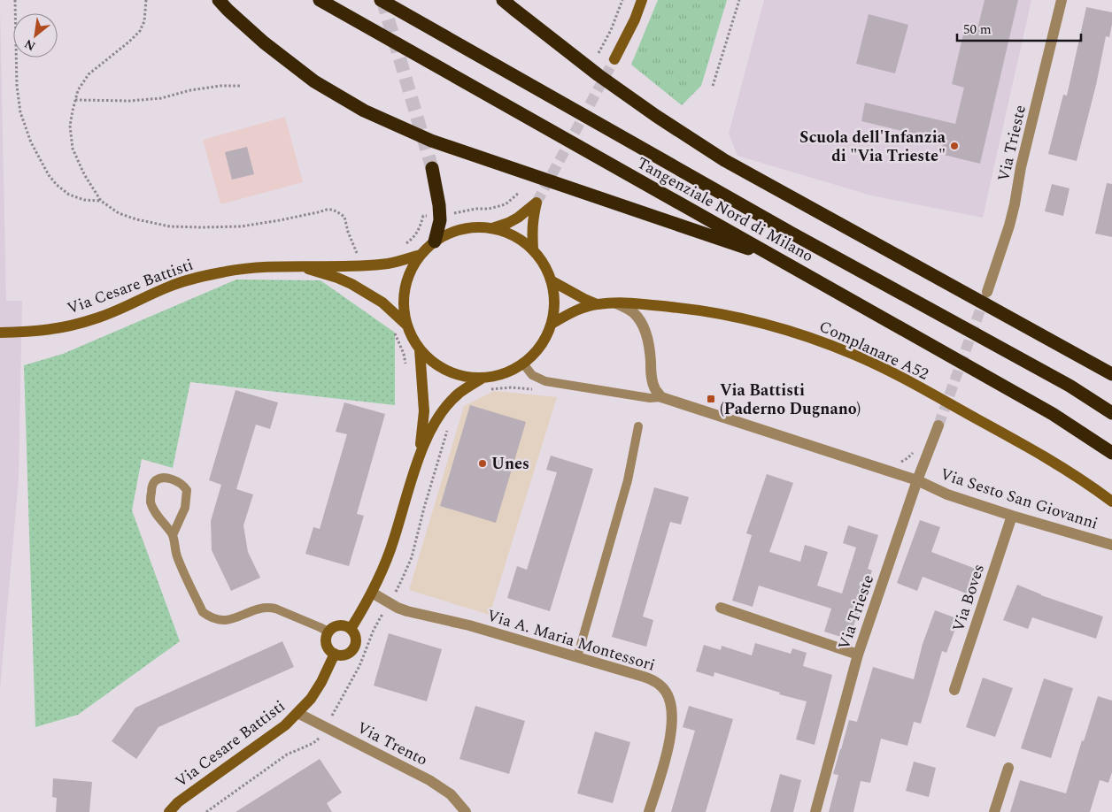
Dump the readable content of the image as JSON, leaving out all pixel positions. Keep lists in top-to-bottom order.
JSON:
{
  "streets": {
    "highway": ["Tangenziale Nord di Milano"],
    "street": [
      "Via Trieste",
      "Via Cesare Battisti",
      "Complanare A52",
      "Via Sesto San Giovanni",
      "Via Boves",
      "Via A. Maria Montessori",
      "Via Trento"
    ]
  },
  "crossings": [
    ["Via Trieste", "Via Sesto San Giovanni"],
    ["Via Cesare Battisti", "Complanare A52"],
    ["Via Cesare Battisti", "Via Trento"],
    ["Via Sesto San Giovanni", "Via Boves"]
  ],
  "places": {
    "other": ["Scuola dell'Infanzia di \"Via Trieste\"", "Unes"],
    "transit": ["Via Battisti (Paderno Dugnano)"]
  },
  "scale_bar": "50 m",
  "north": "bottom left"
}
